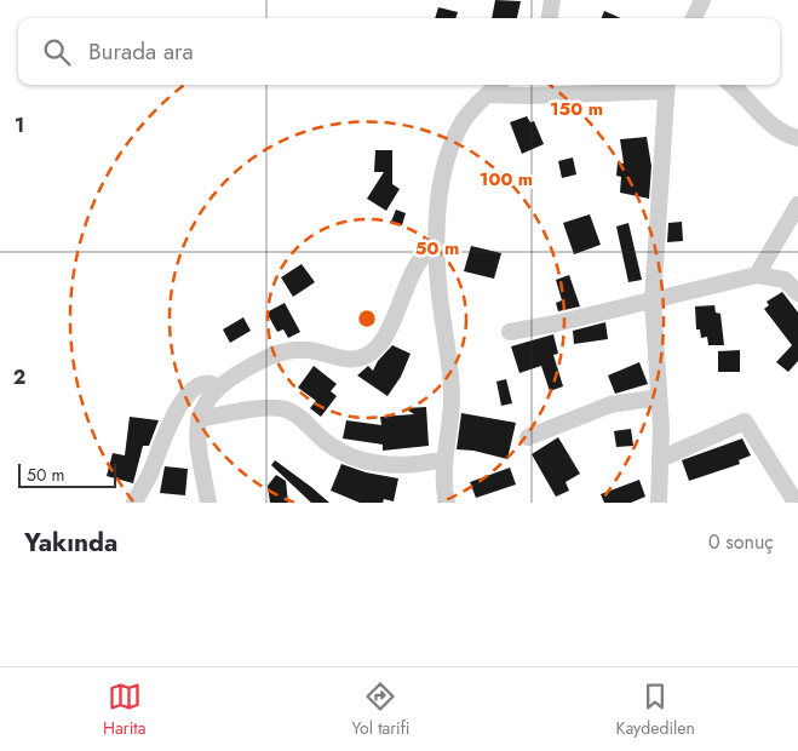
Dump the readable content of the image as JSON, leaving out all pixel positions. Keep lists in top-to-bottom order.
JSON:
{
  "scale_bar": "50 m",
  "page": {
    "search": "Burada ara",
    "scale": "50 m",
    "heading": ["Yakında", "0 sonuç"],
    "nav": ["Harita", "Yol tarifi", "Kaydedilen"]
  },
  "grid": {
    "rows": ["1", "2"]
  },
  "rings": ["150 m", "100 m", "50 m"]
}
